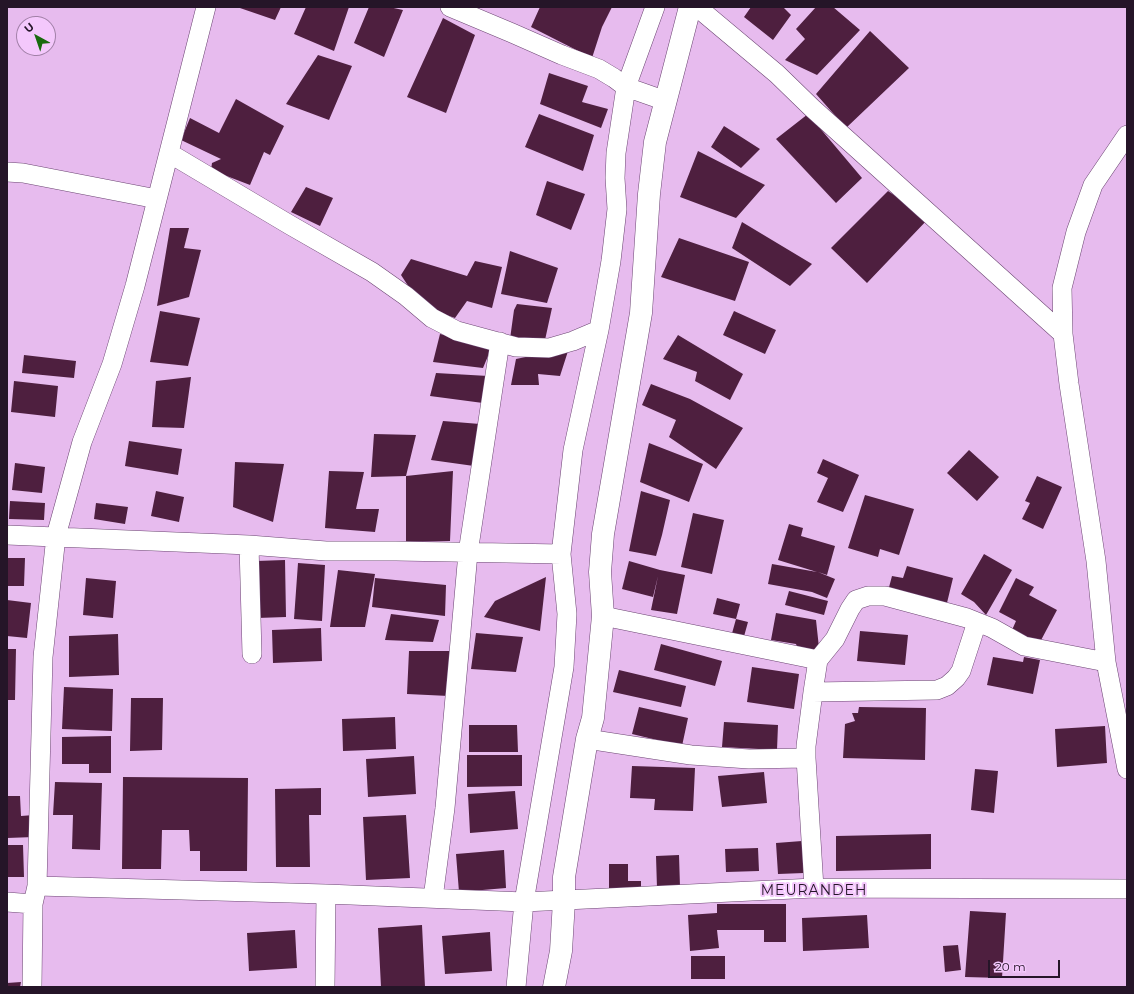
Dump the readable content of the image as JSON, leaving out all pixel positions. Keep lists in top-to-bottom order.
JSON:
{
  "districts": ["MEURANDEH"],
  "scale_bar": "20 m",
  "north": "top left"
}
